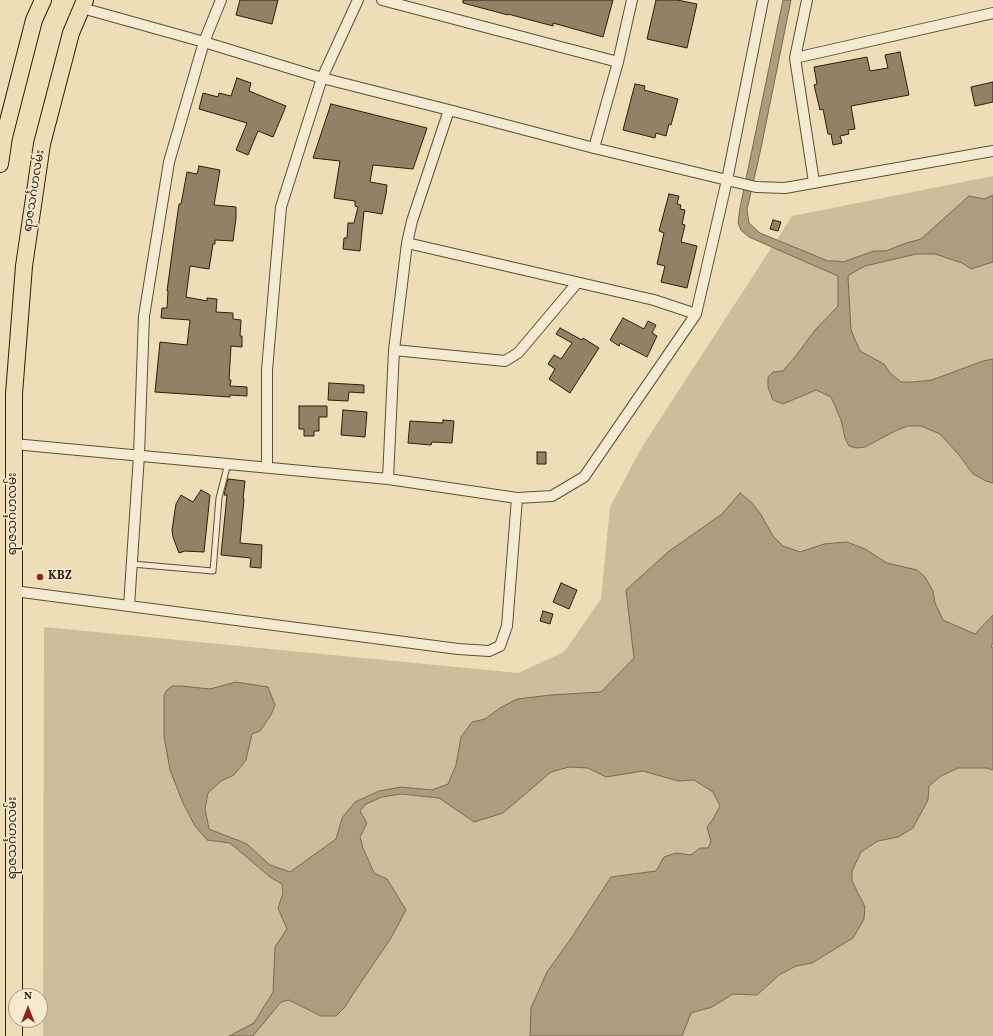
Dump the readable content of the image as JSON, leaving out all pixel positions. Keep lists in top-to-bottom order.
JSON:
{
  "streets": {
    "main road": ["ရာဇသင်္ဂဟလမ်း"]
  },
  "places": ["KBZ"],
  "north": "top"
}
